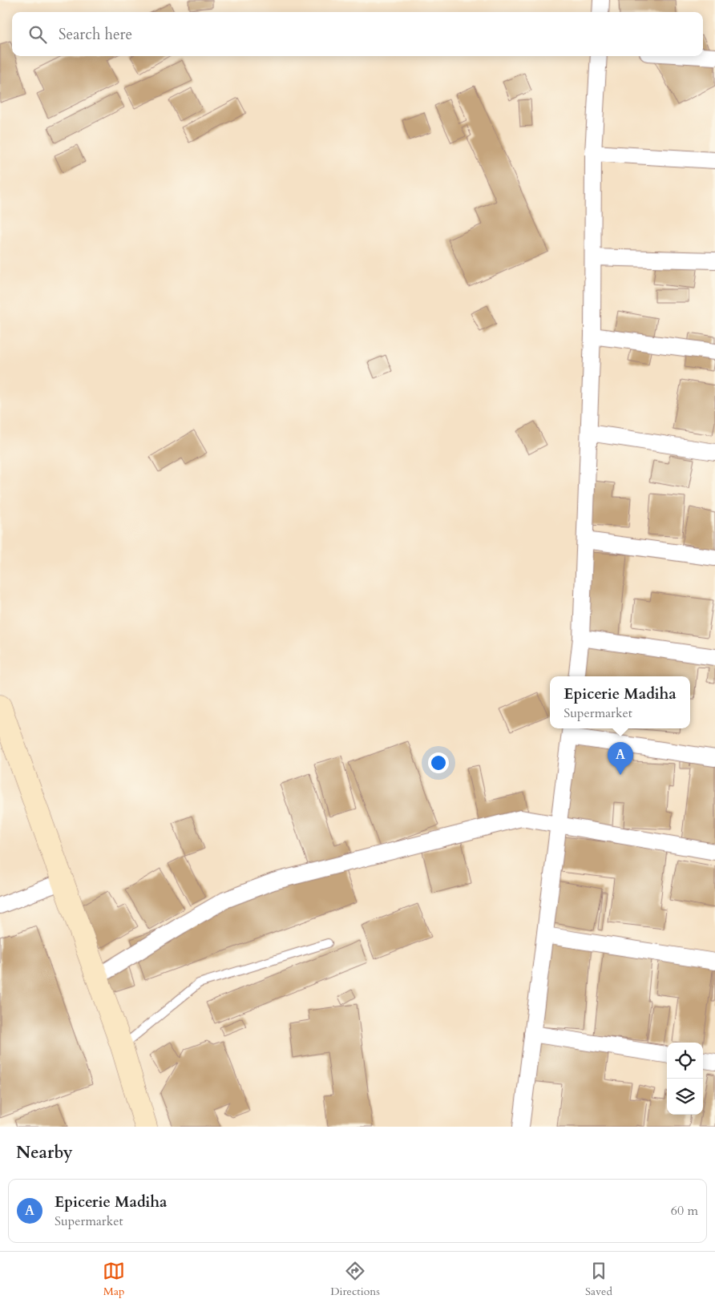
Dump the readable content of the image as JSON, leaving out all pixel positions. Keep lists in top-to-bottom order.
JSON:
{
  "page": {
    "search": "Search here",
    "popup": ["Epicerie Madiha", "Supermarket"],
    "pins": "A",
    "heading": "Nearby",
    "list": [
      {
        "mark": "A",
        "name": "Epicerie Madiha",
        "note": "Supermarket",
        "value": "60 m"
      }
    ],
    "nav": ["Map", "Directions", "Saved"]
  }
}
